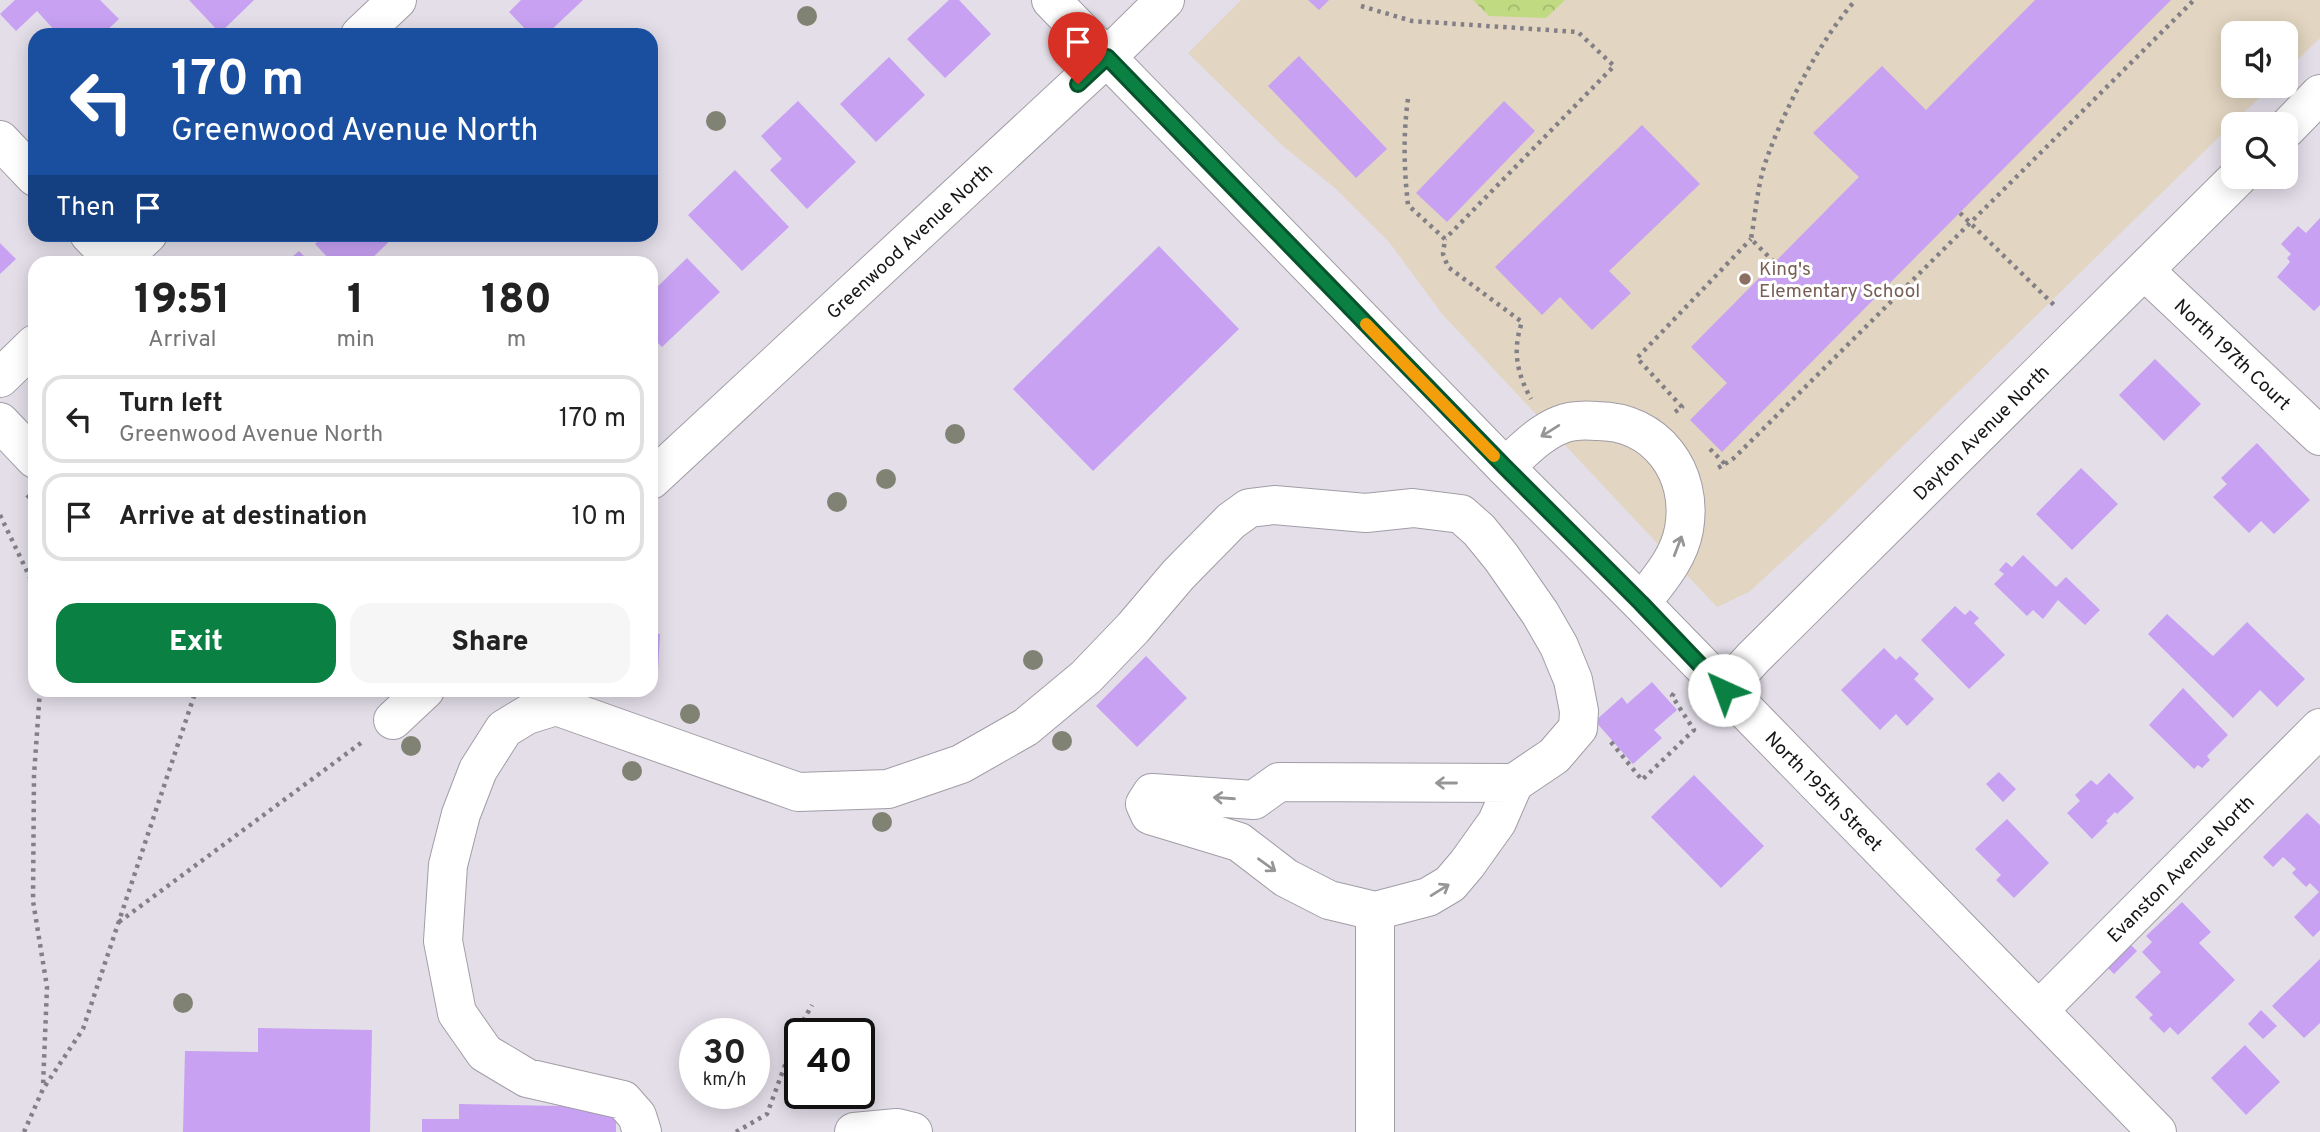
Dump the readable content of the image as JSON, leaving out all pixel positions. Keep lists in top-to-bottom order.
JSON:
{
  "streets": {
    "street": [
      "Greenwood Avenue North",
      "North 197th Court",
      "Dayton Avenue North",
      "North 195th Street",
      "Evanston Avenue North"
    ]
  },
  "crossings": [
    ["Greenwood Avenue North", "North 195th Street"],
    ["North 197th Court", "Dayton Avenue North"],
    ["Dayton Avenue North", "North 195th Street"],
    ["North 195th Street", "Evanston Avenue North"]
  ],
  "places": ["King's Elementary School"],
  "page": {
    "turn": ["170 m", "Greenwood Avenue North"],
    "then": "Then",
    "eta": [
      "19:51",
      "Arrival",
      "1",
      "min",
      "180",
      "m"
    ],
    "list": [
      {
        "name": "Turn left",
        "note": "Greenwood Avenue North",
        "value": "170 m"
      },
      {
        "name": "Arrive at destination",
        "value": "10 m"
      }
    ],
    "buttons": ["Exit", "Share"],
    "speed": "30 km/h",
    "limit": "40"
  }
}
